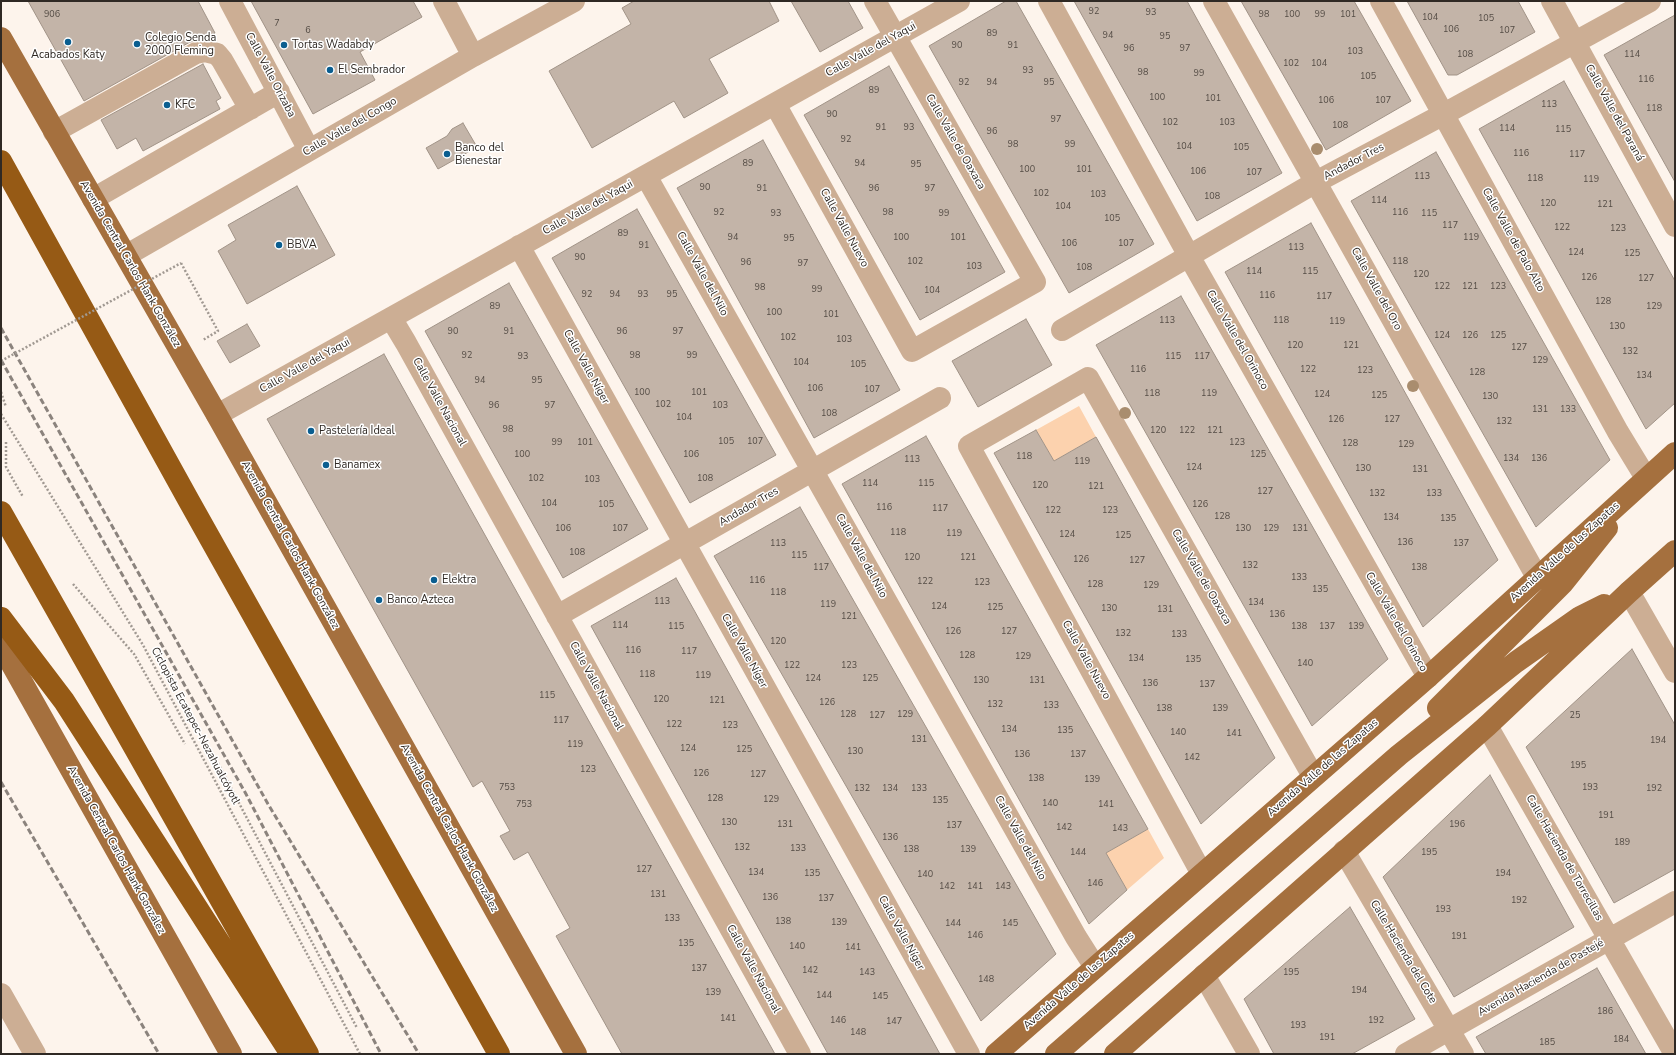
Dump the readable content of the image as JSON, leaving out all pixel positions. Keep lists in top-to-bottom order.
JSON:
{
  "streets": {
    "main road": ["Avenida Central Carlos Hank González", "Avenida Valle de las Zapatas"],
    "street": [
      "Calle Valle del Yaqui",
      "Calle Valle Orizaba",
      "Calle Valle del Paraná",
      "Calle Valle del Congo",
      "Calle Valle de Oaxaca",
      "Andador Tres",
      "Calle Valle Nuevo",
      "Calle Valle de Palo Alto",
      "Calle Valle del Nilo",
      "Calle Valle del Oro",
      "Calle Valle del Orinoco",
      "Calle Valle Níger",
      "Calle Valle Nacional",
      "Calle Hacienda de Torrecillas",
      "Calle Hacienda del Cote",
      "Avenida Hacienda de Pastejé"
    ],
    "path": ["Ciclopista Ecatepec-Nezahualcóyotl"]
  },
  "crossings": [
    ["Calle Valle del Yaqui", "Calle Valle de Oaxaca"],
    ["Calle Valle del Yaqui", "Calle Valle Nuevo"],
    ["Calle Valle del Yaqui", "Avenida Central Carlos Hank González"],
    ["Calle Valle del Yaqui", "Calle Valle del Nilo"],
    ["Calle Valle del Yaqui", "Calle Valle Níger"],
    ["Calle Valle del Yaqui", "Calle Valle Nacional"],
    ["Calle Valle Orizaba", "Calle Valle del Congo"],
    ["Calle Valle del Paraná", "Andador Tres"],
    ["Calle Valle del Congo", "Avenida Central Carlos Hank González"],
    ["Calle Valle de Oaxaca", "Calle Valle Nuevo"],
    ["Calle Valle de Oaxaca", "Avenida Valle de las Zapatas"],
    ["Andador Tres", "Calle Valle de Palo Alto"],
    ["Andador Tres", "Calle Valle del Nilo"],
    ["Andador Tres", "Calle Valle del Oro"],
    ["Andador Tres", "Calle Valle del Orinoco"],
    ["Andador Tres", "Calle Valle Níger"],
    ["Andador Tres", "Calle Valle Nacional"],
    ["Calle Valle Nuevo", "Avenida Valle de las Zapatas"],
    ["Calle Valle de Palo Alto", "Avenida Valle de las Zapatas"],
    ["Calle Valle del Nilo", "Avenida Valle de las Zapatas"],
    ["Calle Valle del Oro", "Avenida Valle de las Zapatas"],
    ["Calle Valle del Orinoco", "Avenida Valle de las Zapatas"],
    ["Avenida Valle de las Zapatas", "Calle Hacienda de Torrecillas"],
    ["Avenida Valle de las Zapatas", "Calle Hacienda del Cote"],
    ["Calle Hacienda de Torrecillas", "Avenida Hacienda de Pastejé"],
    ["Calle Hacienda del Cote", "Avenida Hacienda de Pastejé"]
  ],
  "places": [
    "Acabados Katy",
    "Colegio Senda 2000 Fleming",
    "Tortas Wadabdy",
    "El Sembrador",
    "KFC",
    "Banco del Bienestar",
    "BBVA",
    "Pastelería Ideal",
    "Banamex",
    "Elektra",
    "Banco Azteca"
  ],
  "house_numbers": [
    "92",
    "93",
    "906",
    "98",
    "100",
    "99",
    "101",
    "104",
    "105",
    "7",
    "106",
    "6",
    "107",
    "89",
    "94",
    "95",
    "90",
    "91",
    "96",
    "97",
    "103",
    "108",
    "114",
    "102",
    "104",
    "93",
    "98",
    "99",
    "105",
    "116",
    "92",
    "94",
    "95",
    "89",
    "100",
    "101",
    "106",
    "107",
    "113",
    "118",
    "90",
    "97",
    "102",
    "103",
    "108",
    "91",
    "93",
    "114",
    "115",
    "96",
    "92",
    "98",
    "99",
    "104",
    "105",
    "116",
    "117",
    "89",
    "94",
    "95",
    "100",
    "101",
    "106",
    "107",
    "113",
    "118",
    "119",
    "90",
    "91",
    "96",
    "97",
    "102",
    "103",
    "108",
    "114",
    "120",
    "121",
    "104",
    "92",
    "98",
    "116",
    "93",
    "99",
    "115",
    "105",
    "117",
    "122",
    "123",
    "89",
    "94",
    "100",
    "101",
    "119",
    "95",
    "106",
    "107",
    "91",
    "113",
    "124",
    "125",
    "90",
    "102",
    "118",
    "96",
    "97",
    "103",
    "108",
    "114",
    "115",
    "120",
    "126",
    "127",
    "122",
    "121",
    "123",
    "98",
    "99",
    "104",
    "92",
    "94",
    "93",
    "95",
    "116",
    "117",
    "128",
    "89",
    "129",
    "100",
    "101",
    "113",
    "118",
    "119",
    "130",
    "90",
    "91",
    "96",
    "97",
    "124",
    "126",
    "125",
    "102",
    "103",
    "120",
    "121",
    "127",
    "132",
    "92",
    "98",
    "99",
    "93",
    "115",
    "117",
    "129",
    "104",
    "105",
    "116",
    "122",
    "123",
    "128",
    "134",
    "94",
    "95",
    "106",
    "107",
    "100",
    "101",
    "118",
    "119",
    "124",
    "125",
    "130",
    "102",
    "96",
    "97",
    "103",
    "131",
    "133",
    "108",
    "104",
    "126",
    "127",
    "132",
    "98",
    "120",
    "122",
    "121",
    "105",
    "107",
    "99",
    "101",
    "123",
    "128",
    "129",
    "100",
    "106",
    "125",
    "118",
    "134",
    "136",
    "113",
    "119",
    "124",
    "130",
    "131",
    "102",
    "108",
    "103",
    "114",
    "115",
    "120",
    "121",
    "127",
    "132",
    "133",
    "104",
    "105",
    "126",
    "116",
    "117",
    "122",
    "123",
    "128",
    "134",
    "135",
    "106",
    "107",
    "130",
    "129",
    "131",
    "118",
    "119",
    "124",
    "125",
    "136",
    "113",
    "137",
    "108",
    "115",
    "120",
    "121",
    "126",
    "127",
    "132",
    "117",
    "138",
    "133",
    "116",
    "122",
    "123",
    "128",
    "129",
    "135",
    "118",
    "113",
    "134",
    "119",
    "124",
    "125",
    "130",
    "131",
    "136",
    "121",
    "114",
    "115",
    "138",
    "137",
    "139",
    "126",
    "127",
    "132",
    "133",
    "120",
    "116",
    "117",
    "128",
    "129",
    "134",
    "135",
    "140",
    "122",
    "123",
    "118",
    "119",
    "124",
    "125",
    "130",
    "131",
    "136",
    "137",
    "115",
    "120",
    "121",
    "126",
    "132",
    "133",
    "138",
    "139",
    "128",
    "129",
    "127",
    "25",
    "117",
    "122",
    "123",
    "134",
    "135",
    "140",
    "141",
    "131",
    "194",
    "119",
    "124",
    "125",
    "130",
    "136",
    "137",
    "142",
    "195",
    "123",
    "126",
    "127",
    "138",
    "139",
    "753",
    "193",
    "132",
    "134",
    "133",
    "192",
    "128",
    "129",
    "135",
    "140",
    "753",
    "141",
    "191",
    "130",
    "131",
    "196",
    "137",
    "142",
    "143",
    "136",
    "189",
    "132",
    "133",
    "138",
    "139",
    "144",
    "195",
    "127",
    "134",
    "135",
    "194",
    "140",
    "146",
    "142",
    "141",
    "143",
    "131",
    "136",
    "137",
    "192",
    "193",
    "133",
    "138",
    "139",
    "144",
    "145",
    "146",
    "191",
    "135",
    "140",
    "141",
    "137",
    "142",
    "143",
    "195",
    "148",
    "194",
    "139",
    "144",
    "145",
    "186",
    "141",
    "146",
    "192",
    "147",
    "193",
    "148",
    "191",
    "184",
    "185"
  ]
}
